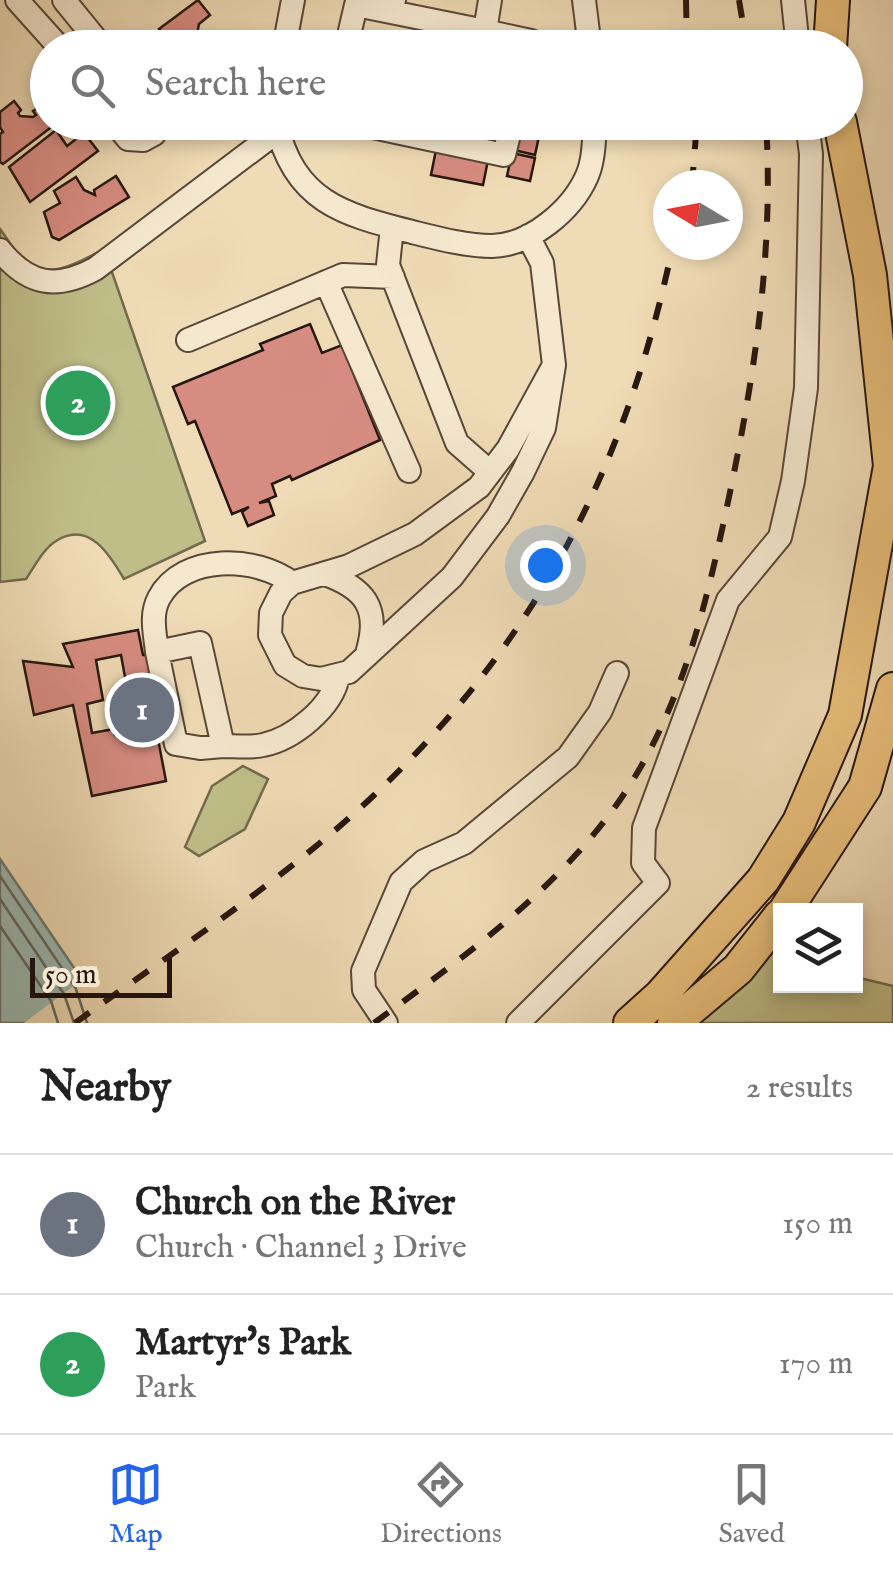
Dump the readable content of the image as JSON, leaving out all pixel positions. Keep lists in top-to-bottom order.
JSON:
{
  "scale_bar": "50 m",
  "north": "left",
  "page": {
    "search": "Search here",
    "pins": ["2", "1"],
    "scale": "50 m",
    "heading": ["Nearby", "2 results"],
    "list": [
      {
        "mark": "1",
        "name": "Church on the River",
        "note": "Church · Channel 3 Drive",
        "value": "150 m"
      },
      {
        "mark": "2",
        "name": "Martyr's Park",
        "note": "Park",
        "value": "170 m"
      }
    ],
    "nav": ["Map", "Directions", "Saved"]
  }
}
